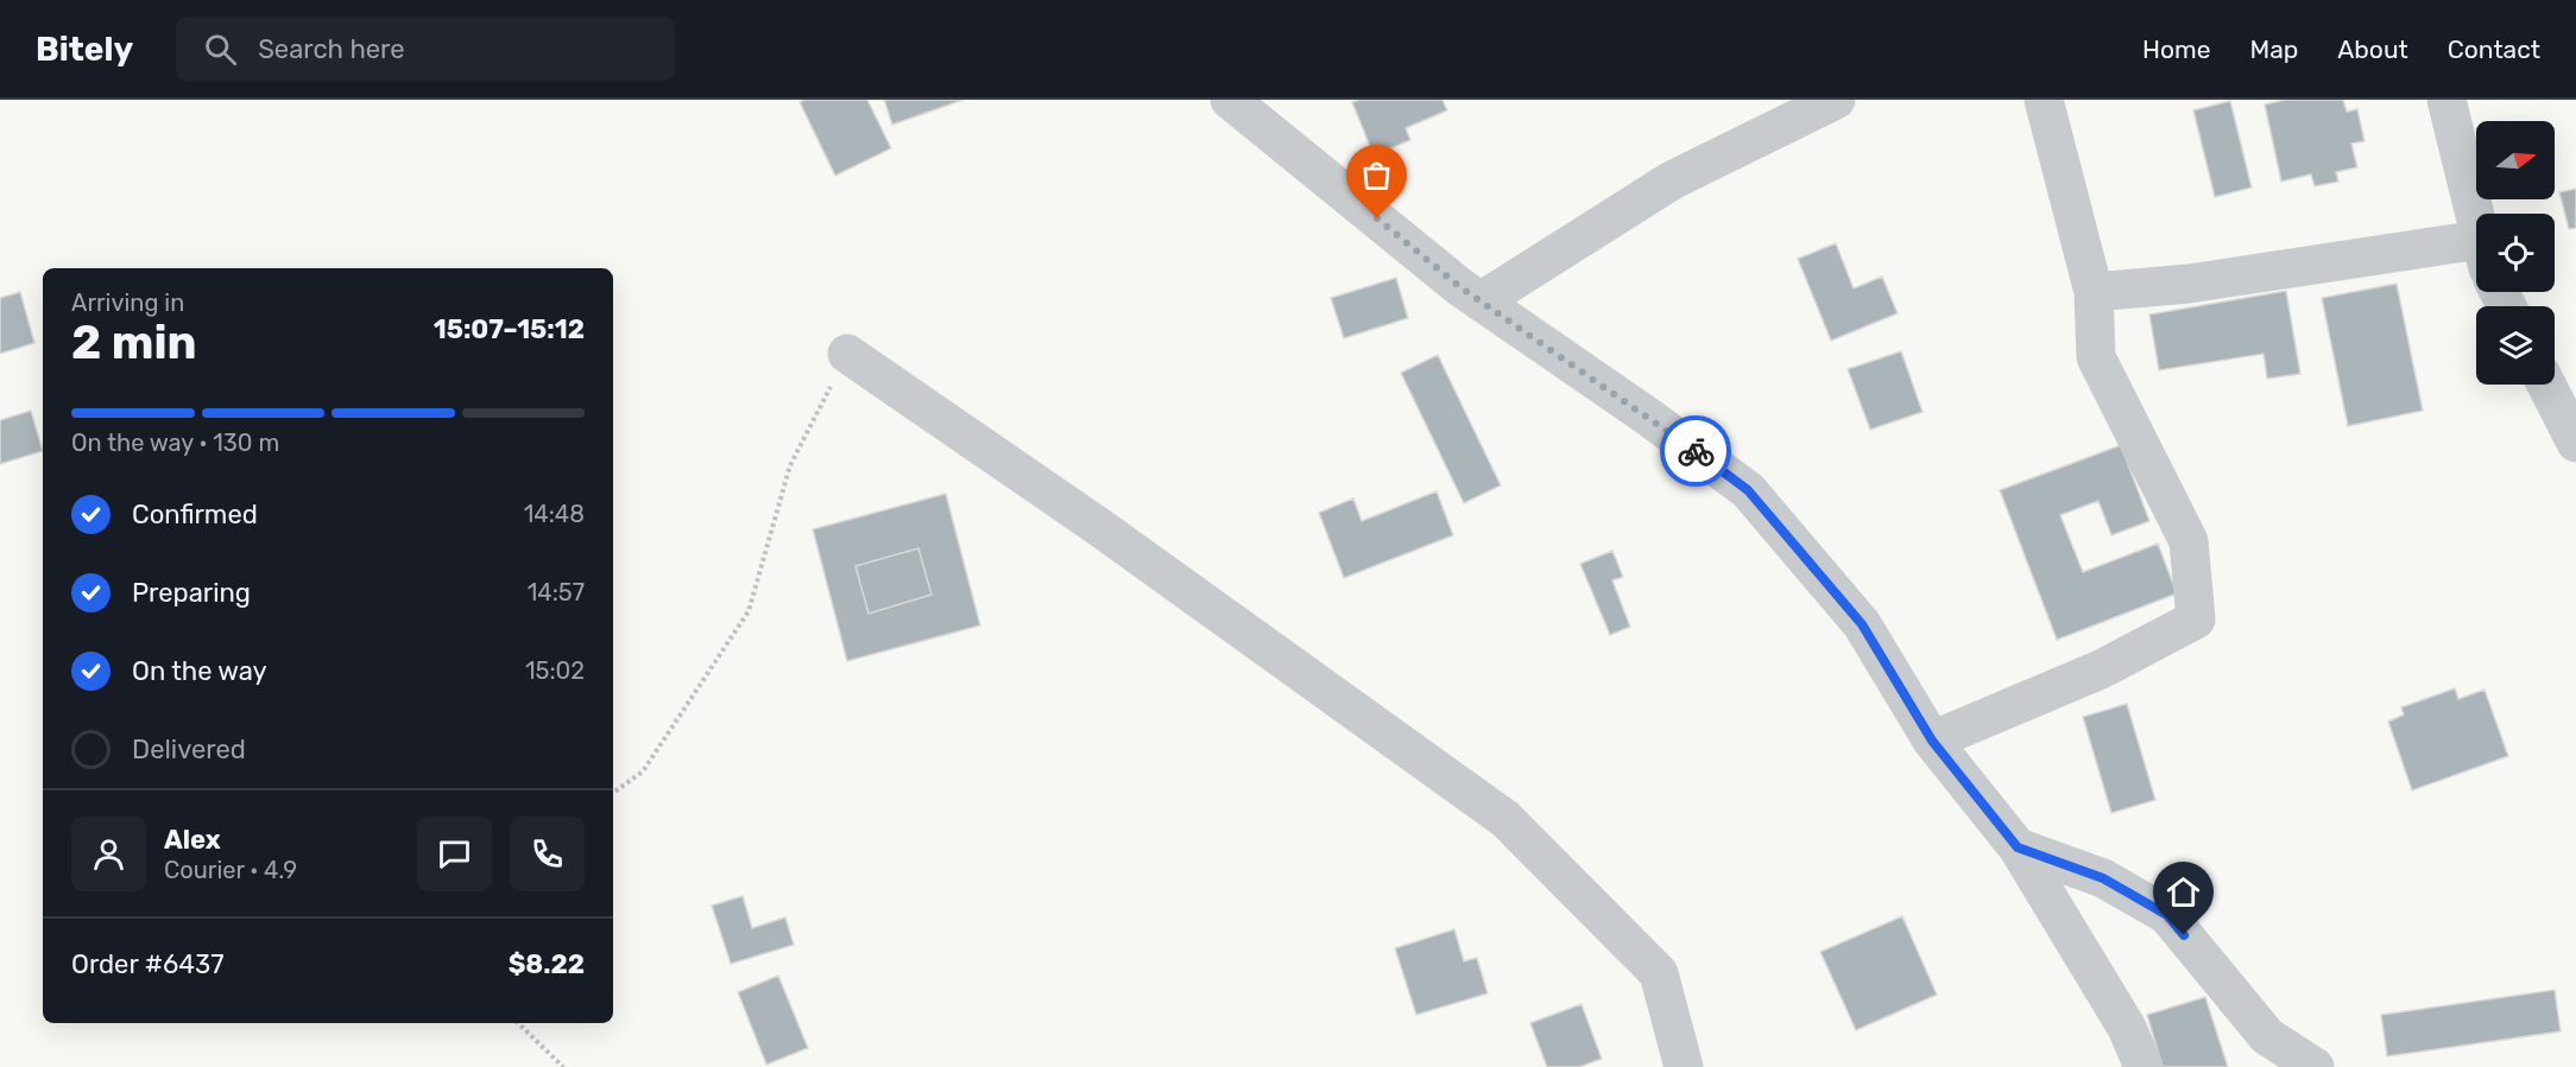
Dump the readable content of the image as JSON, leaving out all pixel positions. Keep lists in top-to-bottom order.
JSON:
{
  "north": "right",
  "page": {
    "header": "Bitely",
    "search": "Search here",
    "nav": [
      "Home",
      "Map",
      "About",
      "Contact"
    ],
    "heading": ["2 min", "Arriving in", "15:07–15:12"],
    "panel": [
      "Alex",
      "Courier · 4.9",
      "Order #6437",
      "$8.22"
    ],
    "bar": "On the way · 130 m",
    "list": [
      ["Confirmed", "14:48"],
      ["Preparing", "14:57"],
      ["On the way", "15:02"],
      "Delivered"
    ]
  }
}
